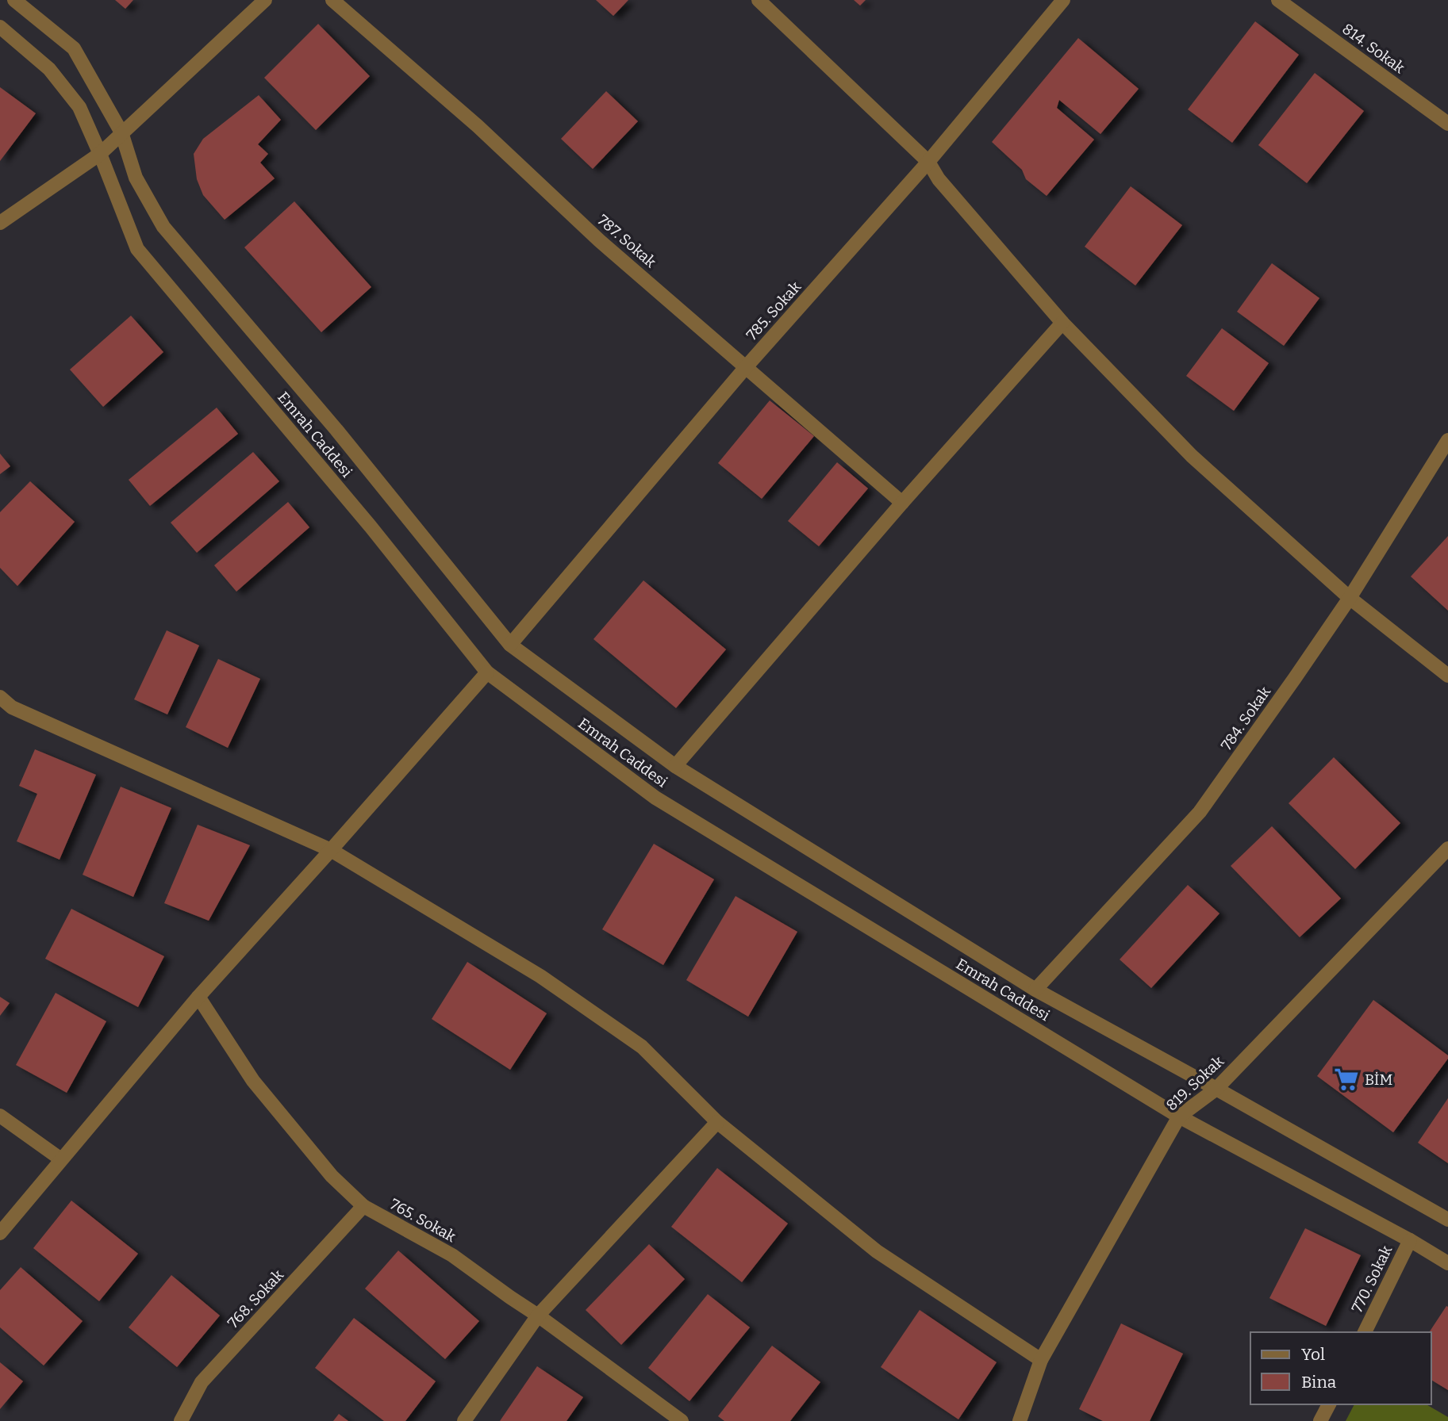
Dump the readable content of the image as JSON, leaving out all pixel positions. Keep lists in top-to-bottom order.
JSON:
{
  "streets": {
    "street": [
      "814. Sokak",
      "787. Sokak",
      "785. Sokak",
      "Emrah Caddesi",
      "784. Sokak",
      "819. Sokak",
      "765. Sokak",
      "770. Sokak",
      "768. Sokak"
    ]
  },
  "crossings": [
    ["787. Sokak", "785. Sokak"],
    ["785. Sokak", "Emrah Caddesi"],
    ["Emrah Caddesi", "784. Sokak"],
    ["Emrah Caddesi", "819. Sokak"],
    ["Emrah Caddesi", "770. Sokak"],
    ["765. Sokak", "768. Sokak"]
  ],
  "places": {
    "supermarket": ["BİM"]
  },
  "legend": ["Yol", "Bina"]
}
